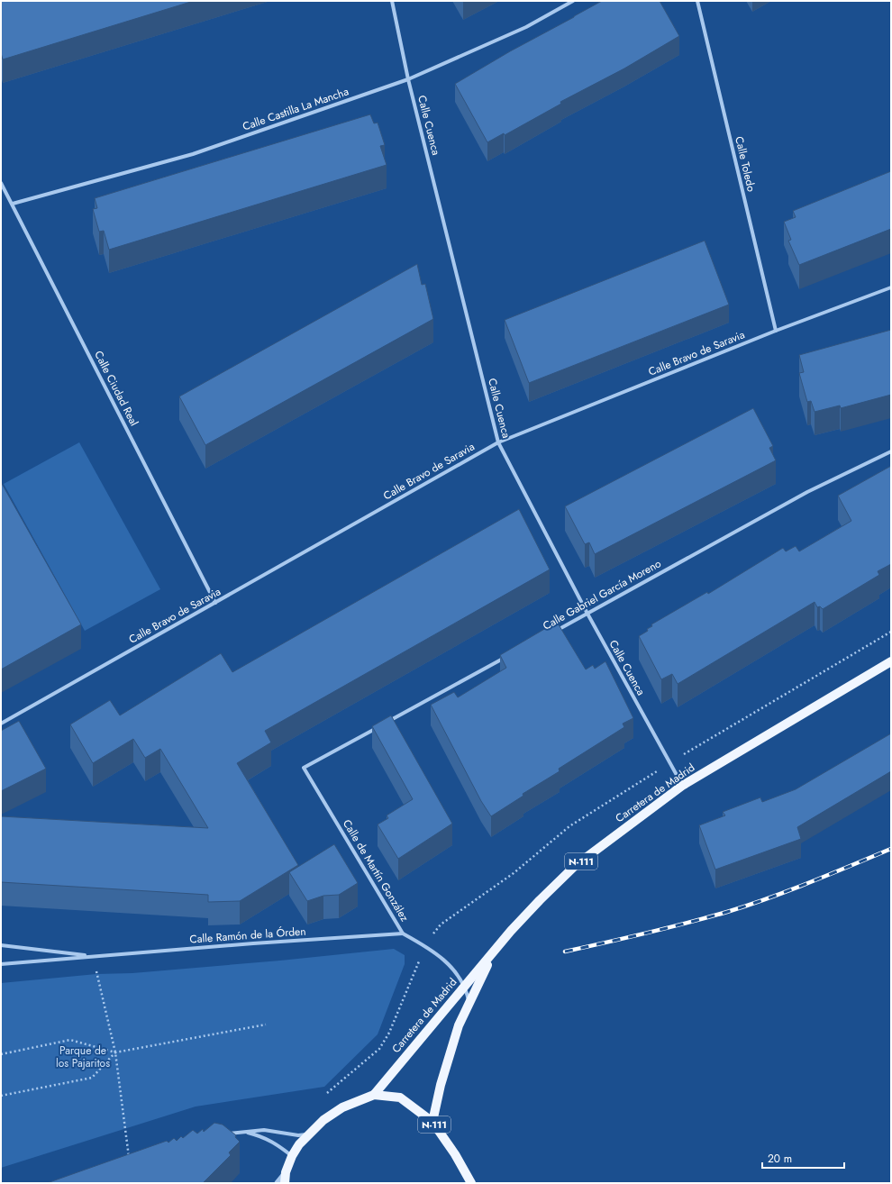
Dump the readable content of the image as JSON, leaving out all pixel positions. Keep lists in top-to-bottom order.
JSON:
{
  "streets": {
    "main road": ["Carretera de Madrid", "N-111"],
    "street": [
      "Calle Castilla La Mancha",
      "Calle Cuenca",
      "Calle Toledo",
      "Calle Bravo de Saravia",
      "Calle Ciudad Real",
      "Calle Gabriel García Moreno",
      "Calle de Martín González",
      "Calle Ramón de la Órden"
    ]
  },
  "crossings": [
    ["Calle Castilla La Mancha", "Calle Cuenca"],
    ["Calle Castilla La Mancha", "Calle Ciudad Real"],
    ["Calle Cuenca", "Calle Bravo de Saravia"],
    ["Calle Cuenca", "Calle Gabriel García Moreno"],
    ["Calle Cuenca", "Carretera de Madrid"],
    ["Calle Toledo", "Calle Bravo de Saravia"],
    ["Calle Bravo de Saravia", "Calle Ciudad Real"],
    ["Carretera de Madrid", "N-111"],
    ["Carretera de Madrid", "Calle de Martín González"],
    ["Calle de Martín González", "Calle Ramón de la Órden"]
  ],
  "parks": ["Parque de los Pajaritos"],
  "scale_bar": "20 m"
}
